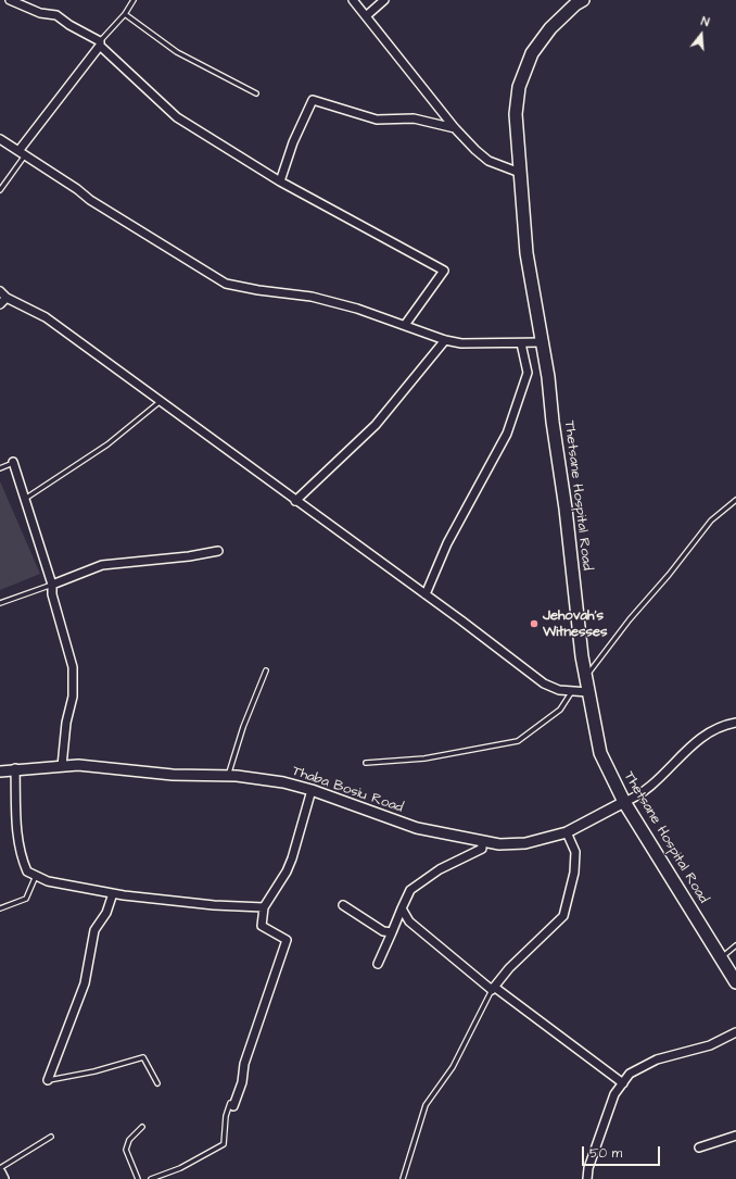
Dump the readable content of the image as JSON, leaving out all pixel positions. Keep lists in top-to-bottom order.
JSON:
{
  "streets": {
    "main road": ["Thetsane Hospital Road"],
    "street": ["Thaba Bosiu Road"]
  },
  "crossings": [
    ["Thetsane Hospital Road", "Thaba Bosiu Road"]
  ],
  "places": ["Jehovah's Witnesses"],
  "scale_bar": "50 m",
  "north": "top"
}
